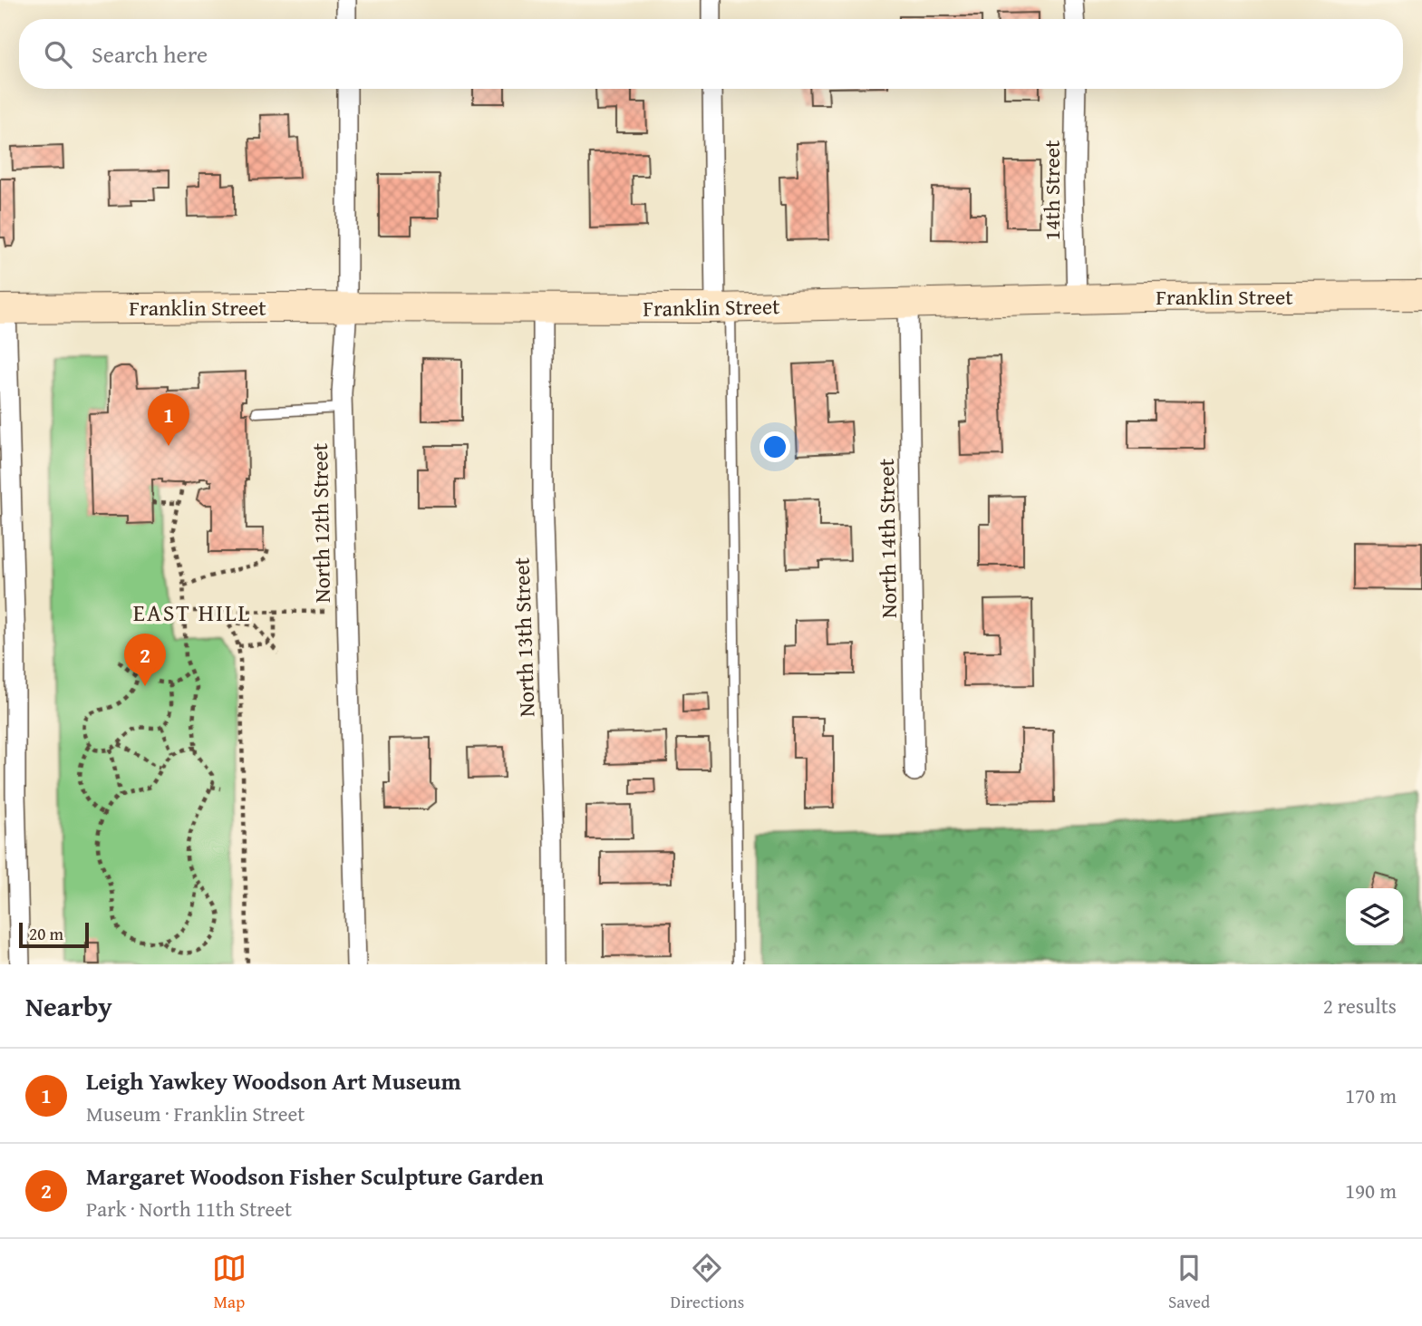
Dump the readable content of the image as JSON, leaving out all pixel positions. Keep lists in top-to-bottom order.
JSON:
{
  "streets": {
    "street": [
      "14th Street",
      "Franklin Street",
      "North 12th Street",
      "North 14th Street",
      "North 13th Street"
    ]
  },
  "crossings": [
    ["14th Street", "Franklin Street"],
    ["Franklin Street", "North 12th Street"],
    ["Franklin Street", "North 14th Street"],
    ["Franklin Street", "North 13th Street"]
  ],
  "districts": ["EAST HILL"],
  "scale_bar": "20 m",
  "page": {
    "search": "Search here",
    "pins": ["1", "2"],
    "scale": "20 m",
    "heading": ["Nearby", "2 results"],
    "list": [
      {
        "mark": "1",
        "name": "Leigh Yawkey Woodson Art Museum",
        "note": "Museum · Franklin Street",
        "value": "170 m"
      },
      {
        "mark": "2",
        "name": "Margaret Woodson Fisher Sculpture Garden",
        "note": "Park · North 11th Street",
        "value": "190 m"
      }
    ],
    "nav": ["Map", "Directions", "Saved"]
  }
}
